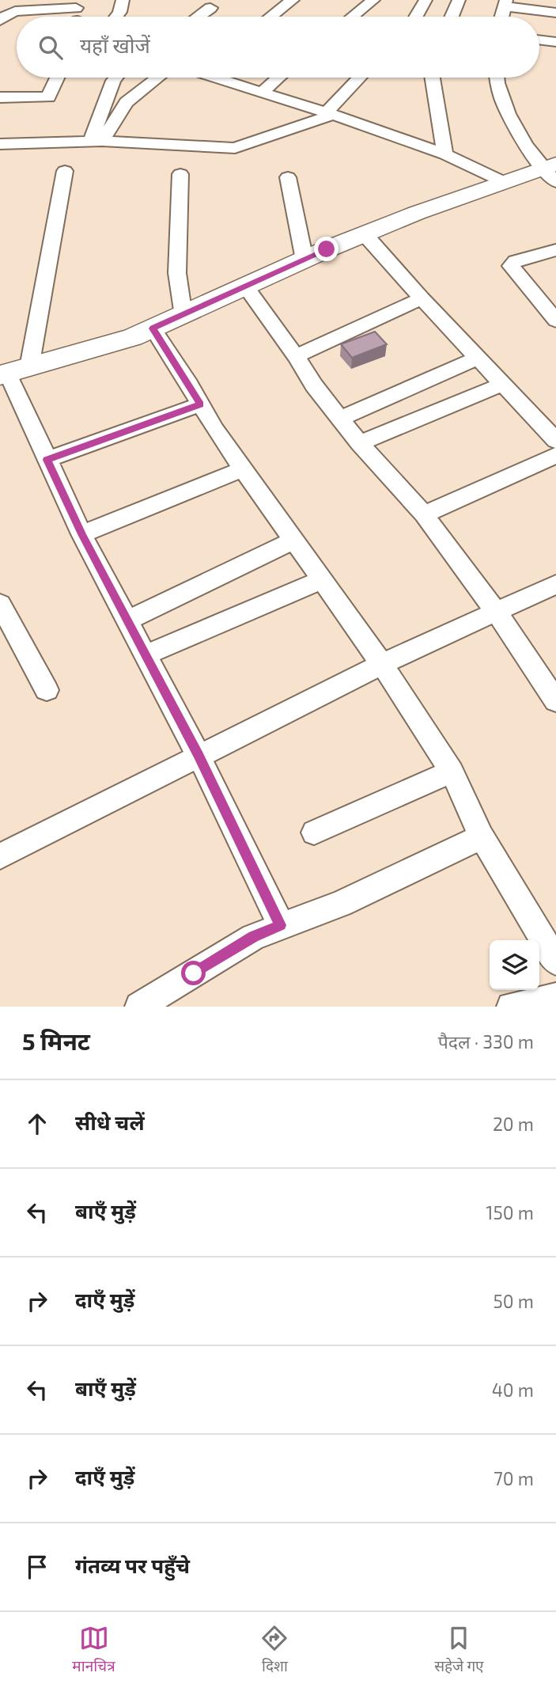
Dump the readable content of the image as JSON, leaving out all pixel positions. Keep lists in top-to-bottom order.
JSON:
{
  "page": {
    "search": "यहाँ खोजें",
    "heading": ["5 मिनट", "पैदल · 330 m"],
    "list": [
      ["सीधे चलें", "20 m"],
      ["बाएँ मुड़ें", "150 m"],
      ["दाएँ मुड़ें", "50 m"],
      ["बाएँ मुड़ें", "40 m"],
      ["दाएँ मुड़ें", "70 m"],
      "गंतव्य पर पहुँचे"
    ],
    "nav": ["मानचित्र", "दिशा", "सहेजे गए"]
  }
}
